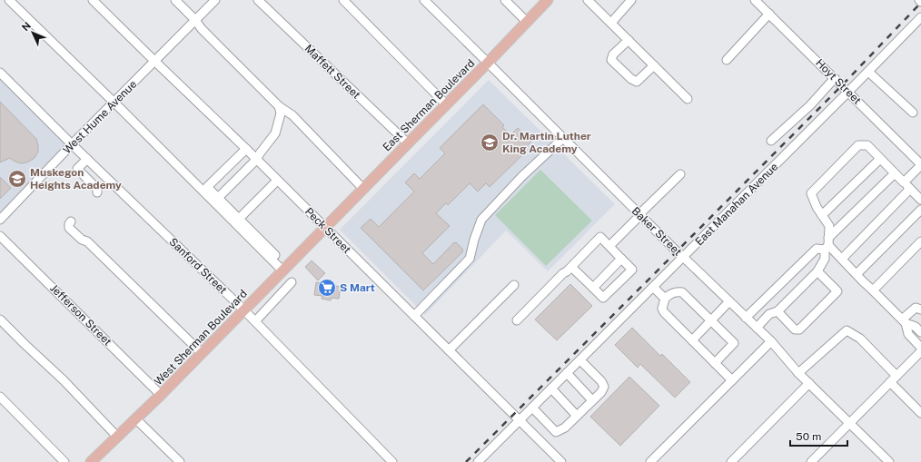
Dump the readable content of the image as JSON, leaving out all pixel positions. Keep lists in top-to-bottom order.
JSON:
{
  "streets": {
    "main road": ["East Sherman Boulevard", "West Sherman Boulevard"],
    "street": [
      "Maffett Street",
      "Hoyt Street",
      "West Hume Avenue",
      "East Manahan Avenue",
      "Peck Street",
      "Baker Street",
      "Sanford Street",
      "Jefferson Street"
    ]
  },
  "crossings": [
    ["Maffett Street", "East Sherman Boulevard"],
    ["Hoyt Street", "East Manahan Avenue"],
    ["East Sherman Boulevard", "Peck Street"],
    ["East Sherman Boulevard", "Baker Street"],
    ["East Sherman Boulevard", "West Sherman Boulevard"],
    ["West Hume Avenue", "Peck Street"],
    ["West Hume Avenue", "Sanford Street"],
    ["East Manahan Avenue", "Peck Street"],
    ["East Manahan Avenue", "Baker Street"],
    ["Peck Street", "West Sherman Boulevard"],
    ["Sanford Street", "West Sherman Boulevard"],
    ["Jefferson Street", "West Sherman Boulevard"]
  ],
  "places": {
    "school or university": ["Dr. Martin Luther King Academy", "Muskegon Heights Academy"],
    "supermarket": ["S Mart"]
  },
  "scale_bar": "50 m",
  "north": "top left"
}
